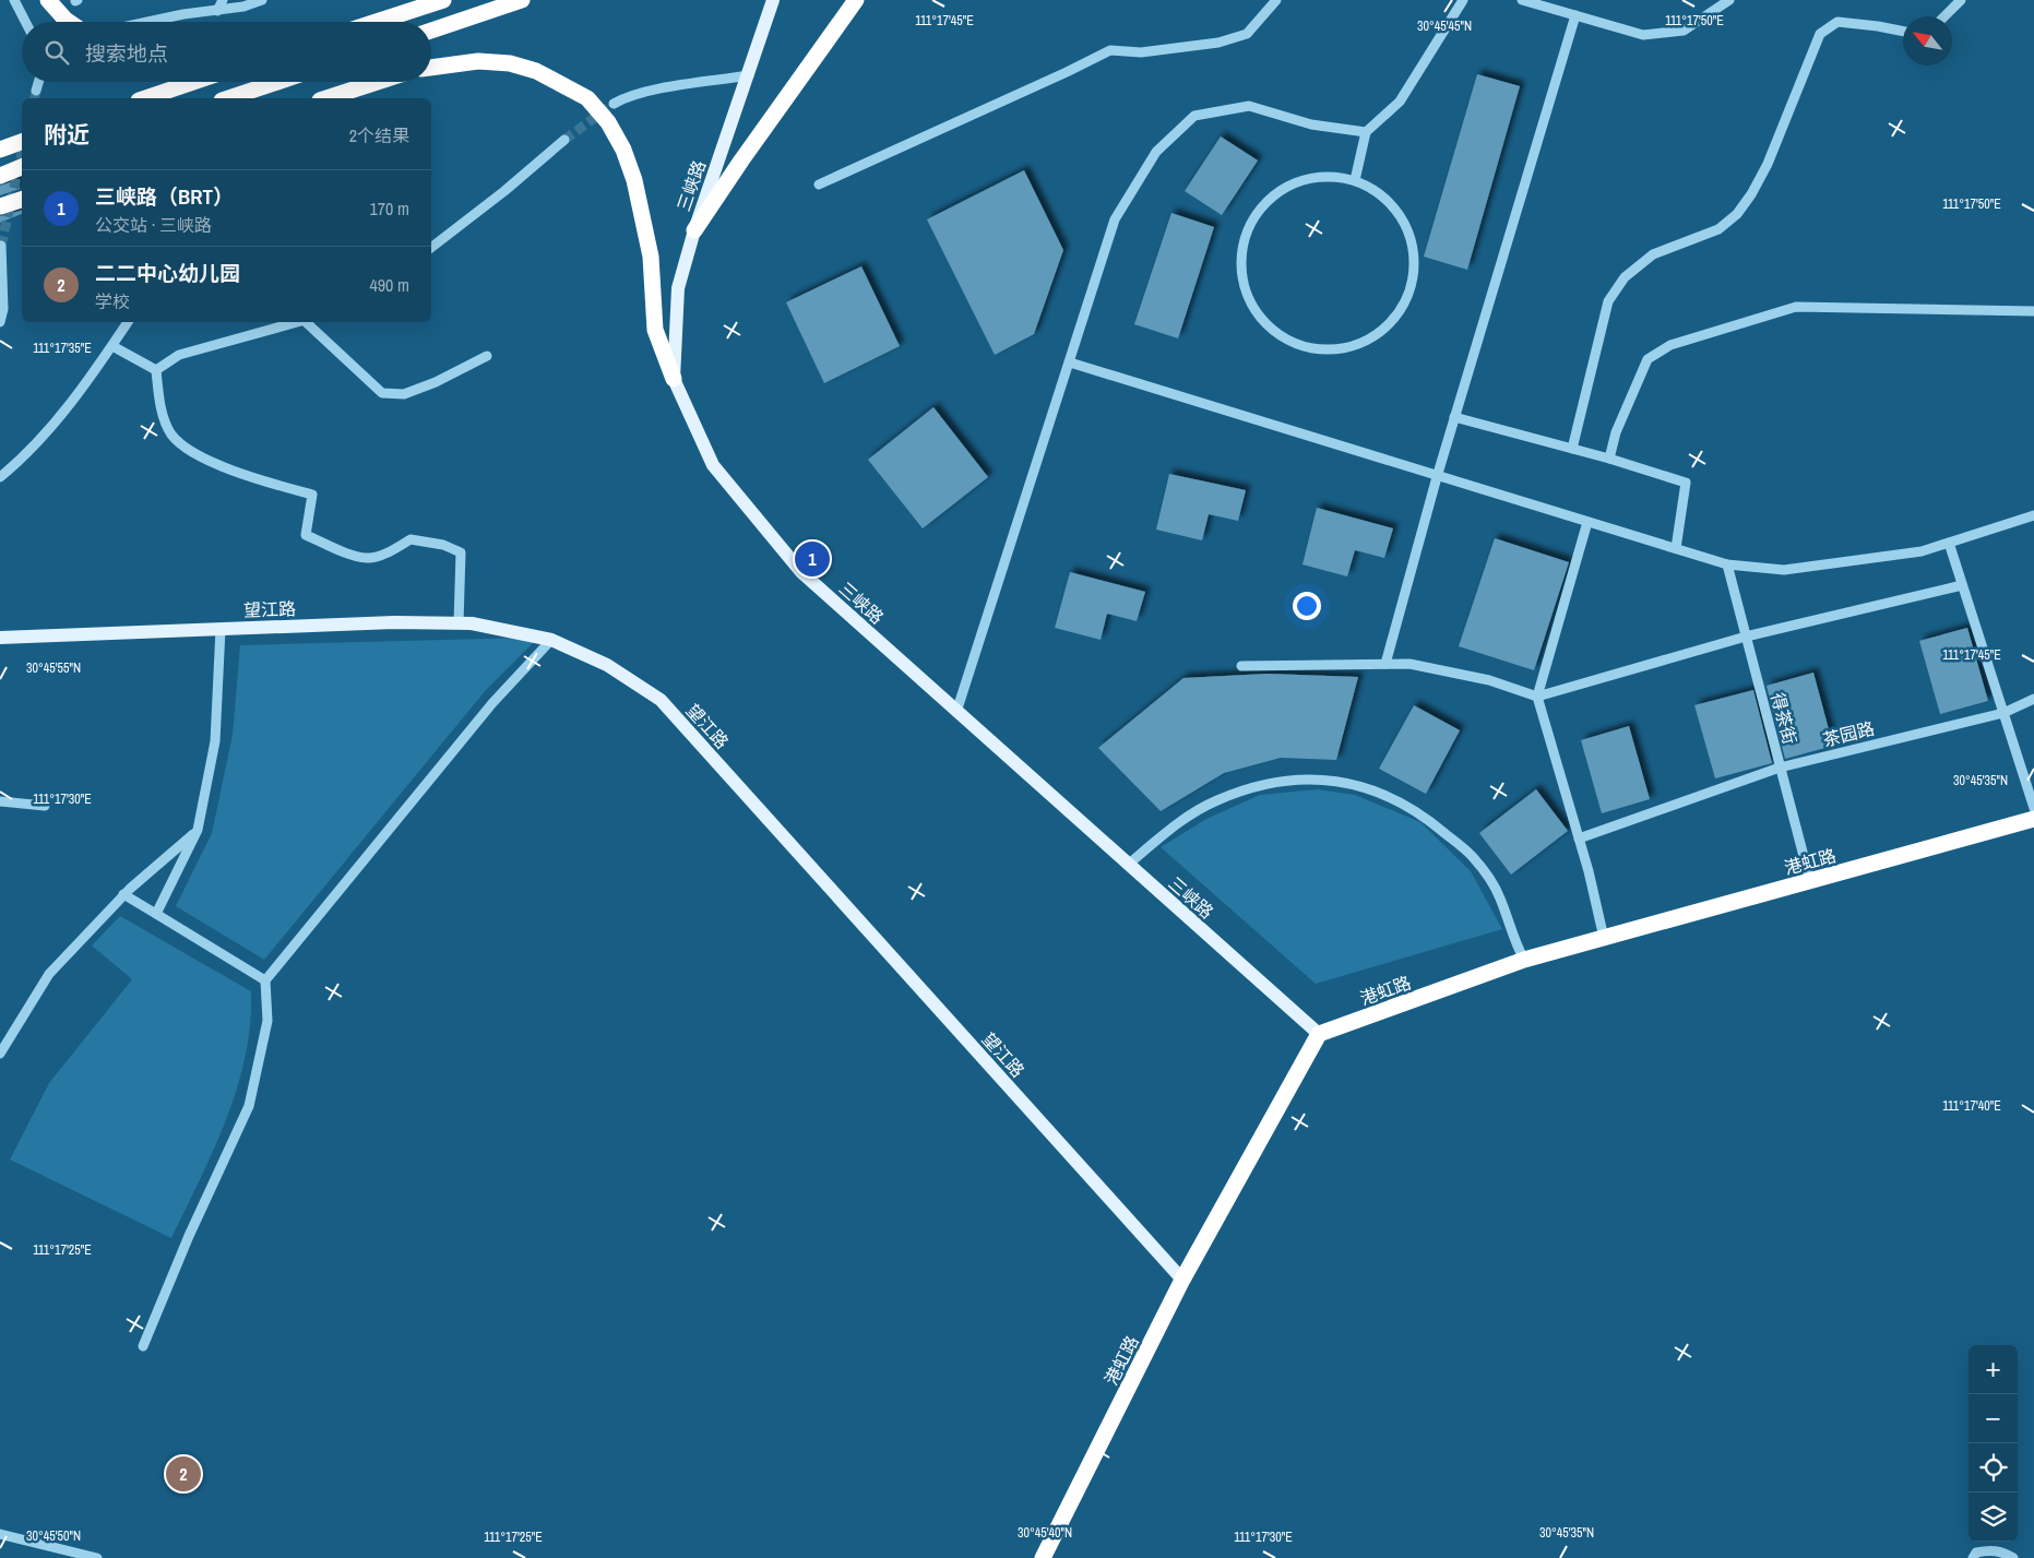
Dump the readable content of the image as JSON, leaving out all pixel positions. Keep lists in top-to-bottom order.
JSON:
{
  "streets": {
    "highway": ["港虹路"],
    "main road": ["三峡路", "望江路"],
    "street": ["得茶街", "茶园路"]
  },
  "crossings": [
    ["三峡路", "港虹路"],
    ["望江路", "港虹路"],
    ["得茶街", "茶园路"],
    ["得茶街", "港虹路"]
  ],
  "north": "top left",
  "page": {
    "search": "搜索地点",
    "heading": ["附近", "2个结果"],
    "list": [
      {
        "mark": "1",
        "name": "三峡路（BRT）",
        "note": "公交站 · 三峡路",
        "value": "170 m"
      },
      {
        "mark": "2",
        "name": "二二中心幼儿园",
        "note": "学校",
        "value": "490 m"
      }
    ],
    "pins": ["1", "2"],
    "map_buttons": ["+", "−"]
  },
  "coordinates": [
    "111°17'50\"E",
    "111°17'45\"E",
    "30°45'45\"N",
    "111°17'35\"E",
    "30°45'55\"N",
    "30°45'35\"N",
    "111°17'30\"E",
    "111°17'40\"E",
    "111°17'25\"E",
    "30°45'40\"N",
    "30°45'50\"N"
  ]
}
